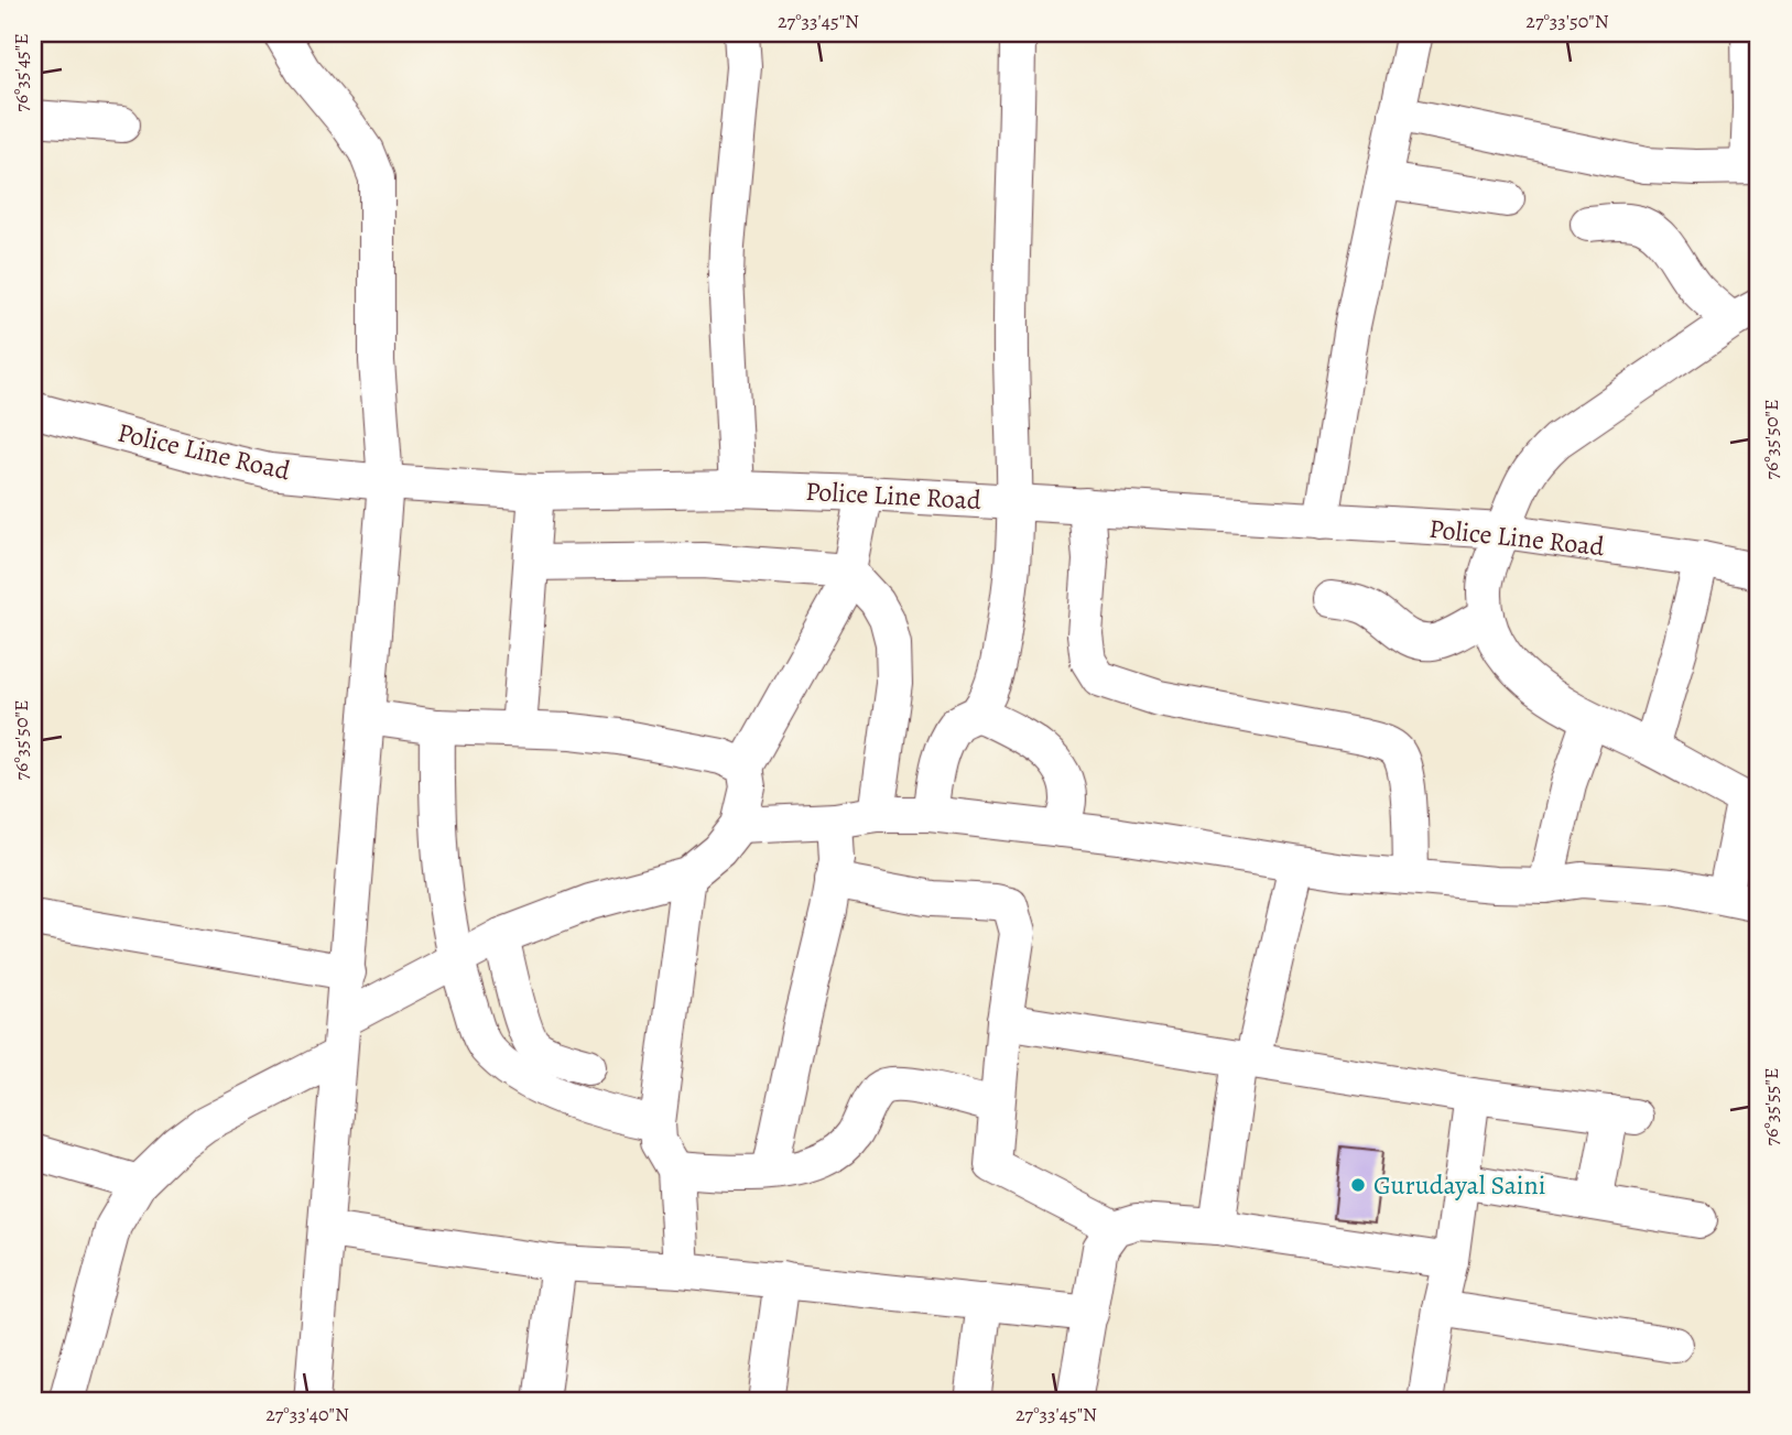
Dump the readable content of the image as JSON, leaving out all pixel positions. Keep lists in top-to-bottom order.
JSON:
{
  "streets": {
    "street": ["Police Line Road"]
  },
  "places": ["Gurudayal Saini"],
  "coordinates": [
    "27°33'45\"N",
    "27°33'50\"N",
    "76°35'45\"E",
    "76°35'50\"E",
    "76°35'55\"E",
    "27°33'40\"N"
  ]
}
